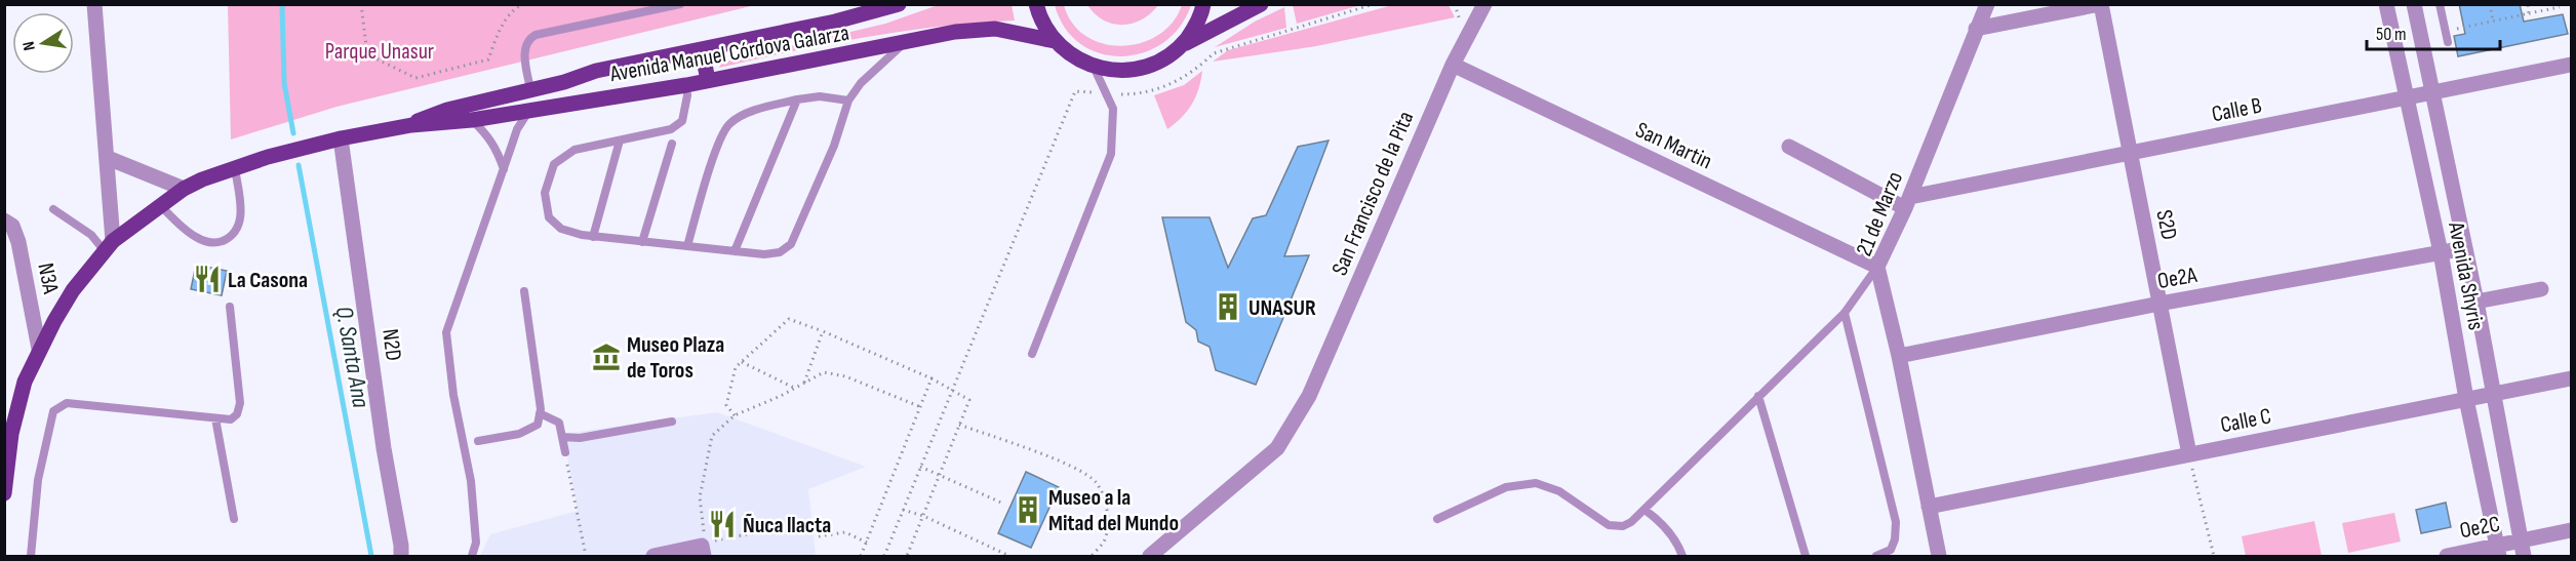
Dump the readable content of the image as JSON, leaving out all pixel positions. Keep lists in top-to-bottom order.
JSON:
{
  "streets": {
    "main road": ["Avenida Manuel Córdova Galarza"],
    "street": [
      "Calle B",
      "San Martin",
      "San Francisco de la Pita",
      "21 de Marzo",
      "S2D",
      "Avenida Shyris",
      "Oe2A",
      "N3A",
      "N2D",
      "Calle C",
      "Oe2C"
    ]
  },
  "crossings": [
    ["Avenida Manuel Córdova Galarza", "N3A"],
    ["Avenida Manuel Córdova Galarza", "N2D"],
    ["Calle B", "21 de Marzo"],
    ["Calle B", "S2D"],
    ["Calle B", "Avenida Shyris"],
    ["San Martin", "San Francisco de la Pita"],
    ["San Martin", "21 de Marzo"],
    ["21 de Marzo", "Oe2A"],
    ["21 de Marzo", "Calle C"],
    ["S2D", "Oe2A"],
    ["S2D", "Calle C"],
    ["Avenida Shyris", "Oe2A"],
    ["Avenida Shyris", "Calle C"],
    ["Avenida Shyris", "Oe2C"]
  ],
  "water": ["Q. Santa Ana"],
  "parks": ["Parque Unasur"],
  "places": {
    "restaurant": ["La Casona", "Ñuca llacta"],
    "building": ["UNASUR", "Museo a la Mitad del Mundo"],
    "museum": ["Museo Plaza de Toros"]
  },
  "scale_bar": "50 m",
  "north": "left"
}
